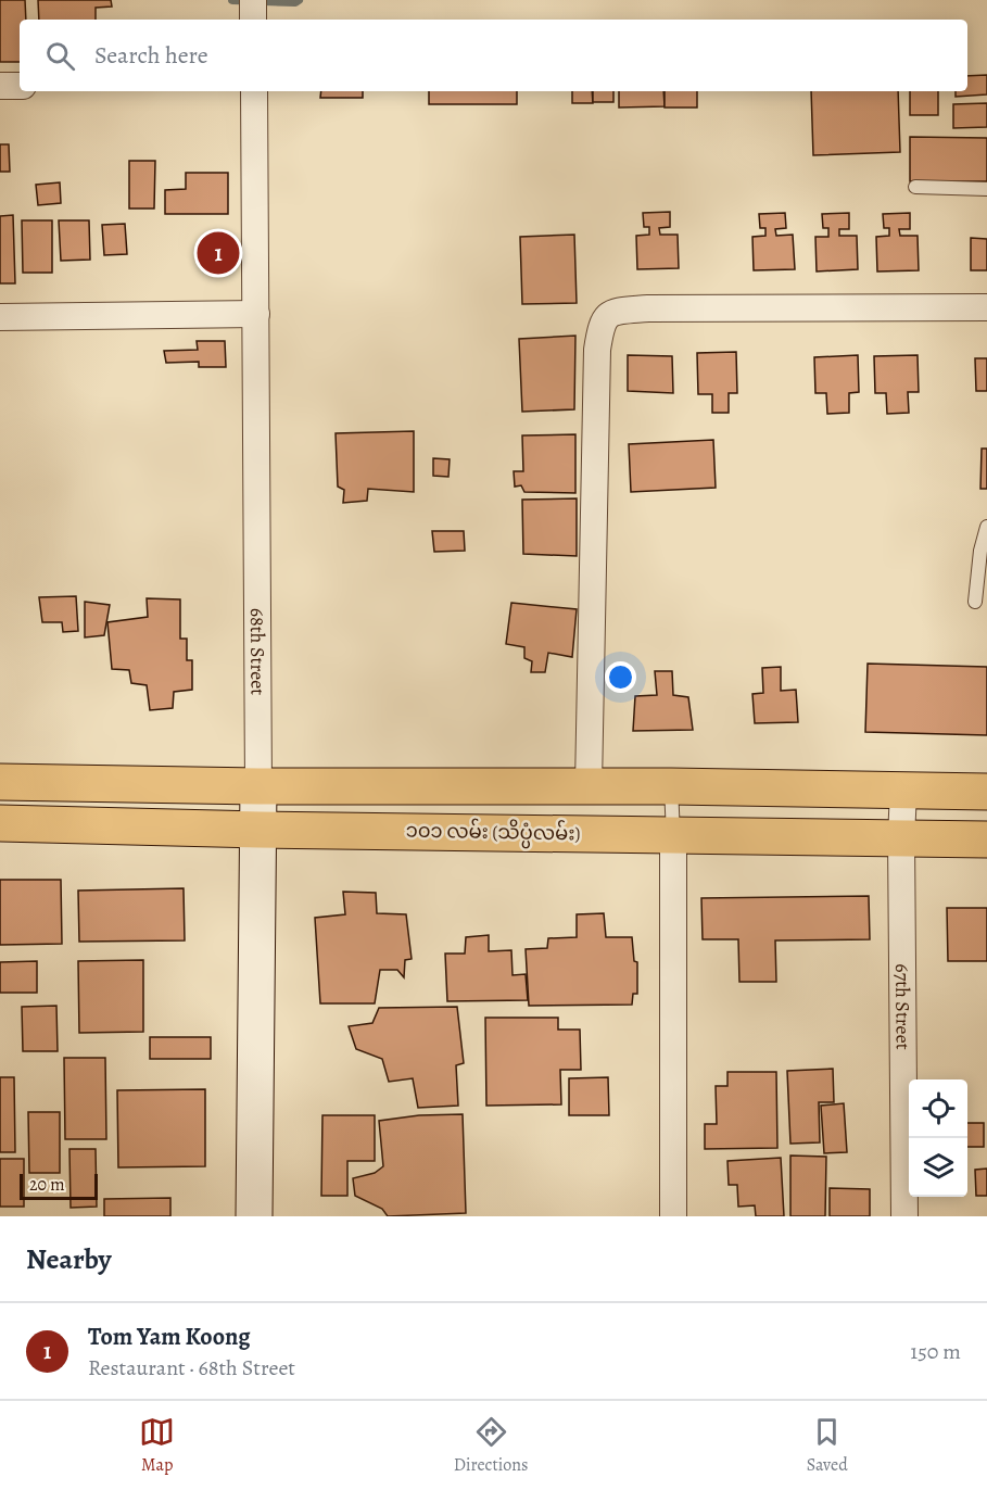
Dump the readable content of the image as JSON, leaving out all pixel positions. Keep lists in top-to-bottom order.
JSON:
{
  "streets": {
    "main road": ["68th Street", "၁၀၁ လမ်း (သိပ္ပံလမ်း)"],
    "street": ["67th Street"]
  },
  "crossings": [
    ["68th Street", "၁၀၁ လမ်း (သိပ္ပံလမ်း)"],
    ["၁၀၁ လမ်း (သိပ္ပံလမ်း)", "67th Street"]
  ],
  "scale_bar": "20 m",
  "page": {
    "search": "Search here",
    "pins": "1",
    "scale": "20 m",
    "heading": "Nearby",
    "list": [
      {
        "mark": "1",
        "name": "Tom Yam Koong",
        "note": "Restaurant · 68th Street",
        "value": "150 m"
      }
    ],
    "nav": ["Map", "Directions", "Saved"]
  }
}
